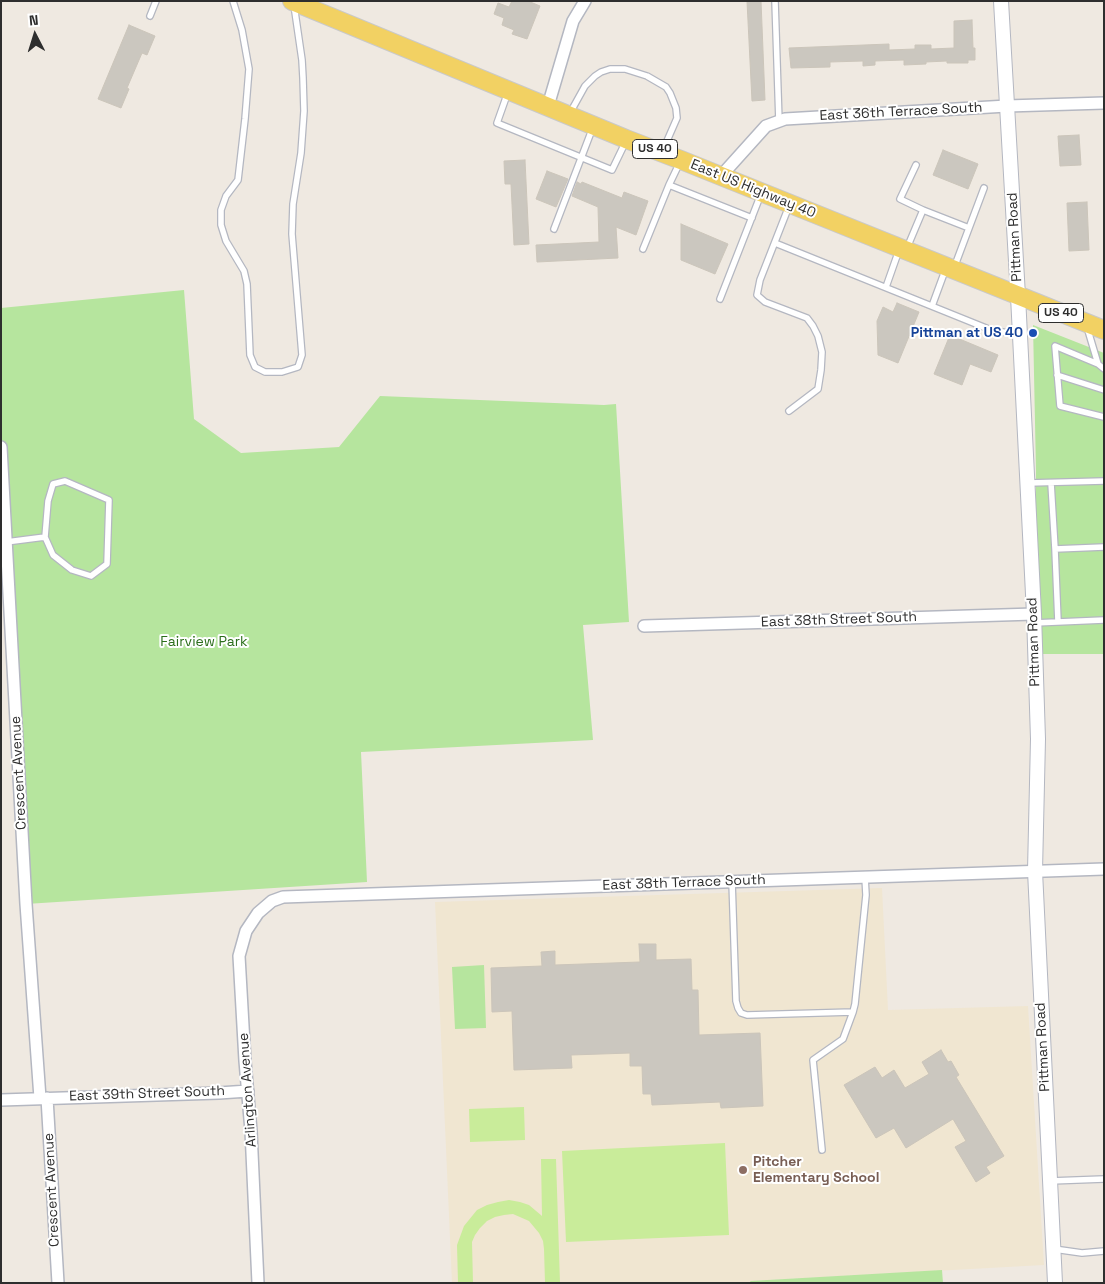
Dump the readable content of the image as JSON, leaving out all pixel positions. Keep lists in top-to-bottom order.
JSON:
{
  "streets": {
    "main road": ["US 40", "East US Highway 40"],
    "street": [
      "East 36th Terrace South",
      "Pittman Road",
      "East 38th Street South",
      "Crescent Avenue",
      "East 38th Terrace South",
      "Arlington Avenue",
      "East 39th Street South"
    ]
  },
  "crossings": [
    ["East 36th Terrace South", "East US Highway 40"],
    ["East 36th Terrace South", "Pittman Road"],
    ["East US Highway 40", "Pittman Road"],
    ["Pittman Road", "East 38th Street South"],
    ["Pittman Road", "East 38th Terrace South"],
    ["Crescent Avenue", "East 39th Street South"],
    ["East 38th Terrace South", "Arlington Avenue"],
    ["Arlington Avenue", "East 39th Street South"]
  ],
  "parks": ["Fairview Park"],
  "places": ["Pittman at US 40", "Pitcher Elementary School"],
  "north": "top"
}
